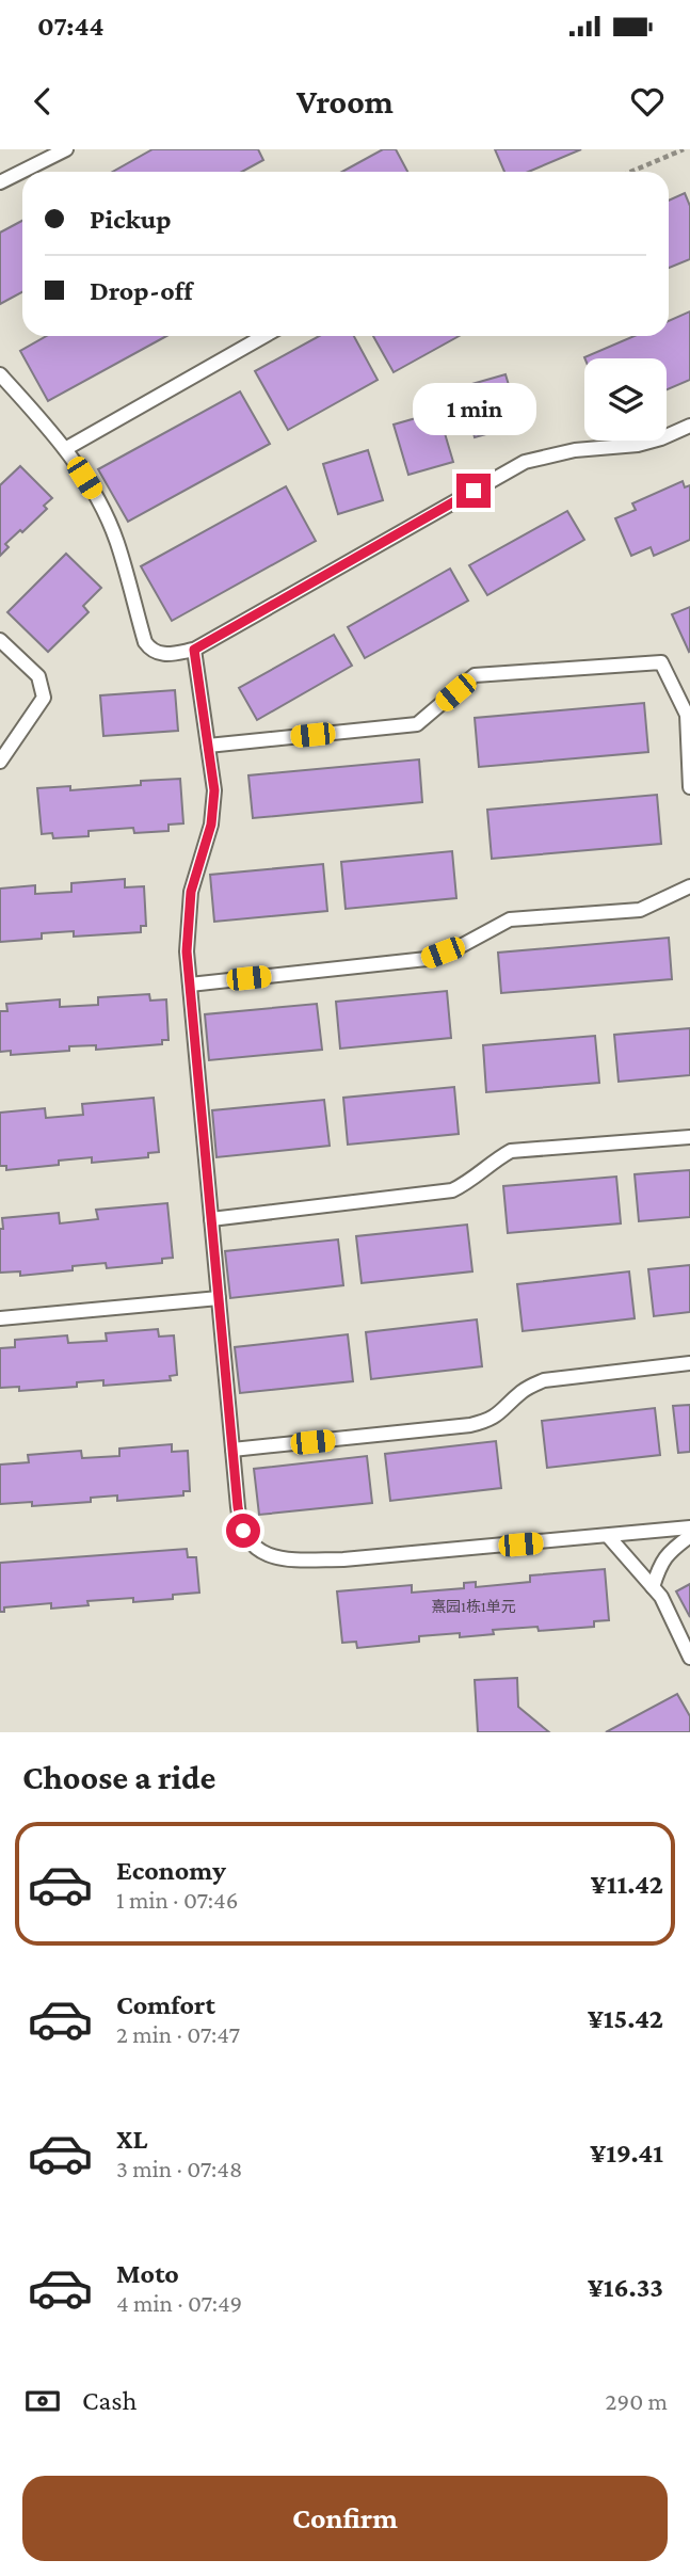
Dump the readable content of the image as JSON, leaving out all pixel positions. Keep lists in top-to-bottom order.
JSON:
{
  "house_numbers": ["熹园1栋1单元"],
  "page": {
    "status": "07:44",
    "header": "Vroom",
    "banner": ["Pickup", "Drop-off"],
    "bubble": "1 min",
    "heading": "Choose a ride",
    "list": [
      {
        "name": "Economy",
        "note": "1 min · 07:46",
        "value": "¥11.42"
      },
      {
        "name": "Comfort",
        "note": "2 min · 07:47",
        "value": "¥15.42"
      },
      {
        "name": "XL",
        "note": "3 min · 07:48",
        "value": "¥19.41"
      },
      {
        "name": "Moto",
        "note": "4 min · 07:49",
        "value": "¥16.33"
      }
    ],
    "pay": ["Cash", "290 m"],
    "buttons": "Confirm"
  }
}
